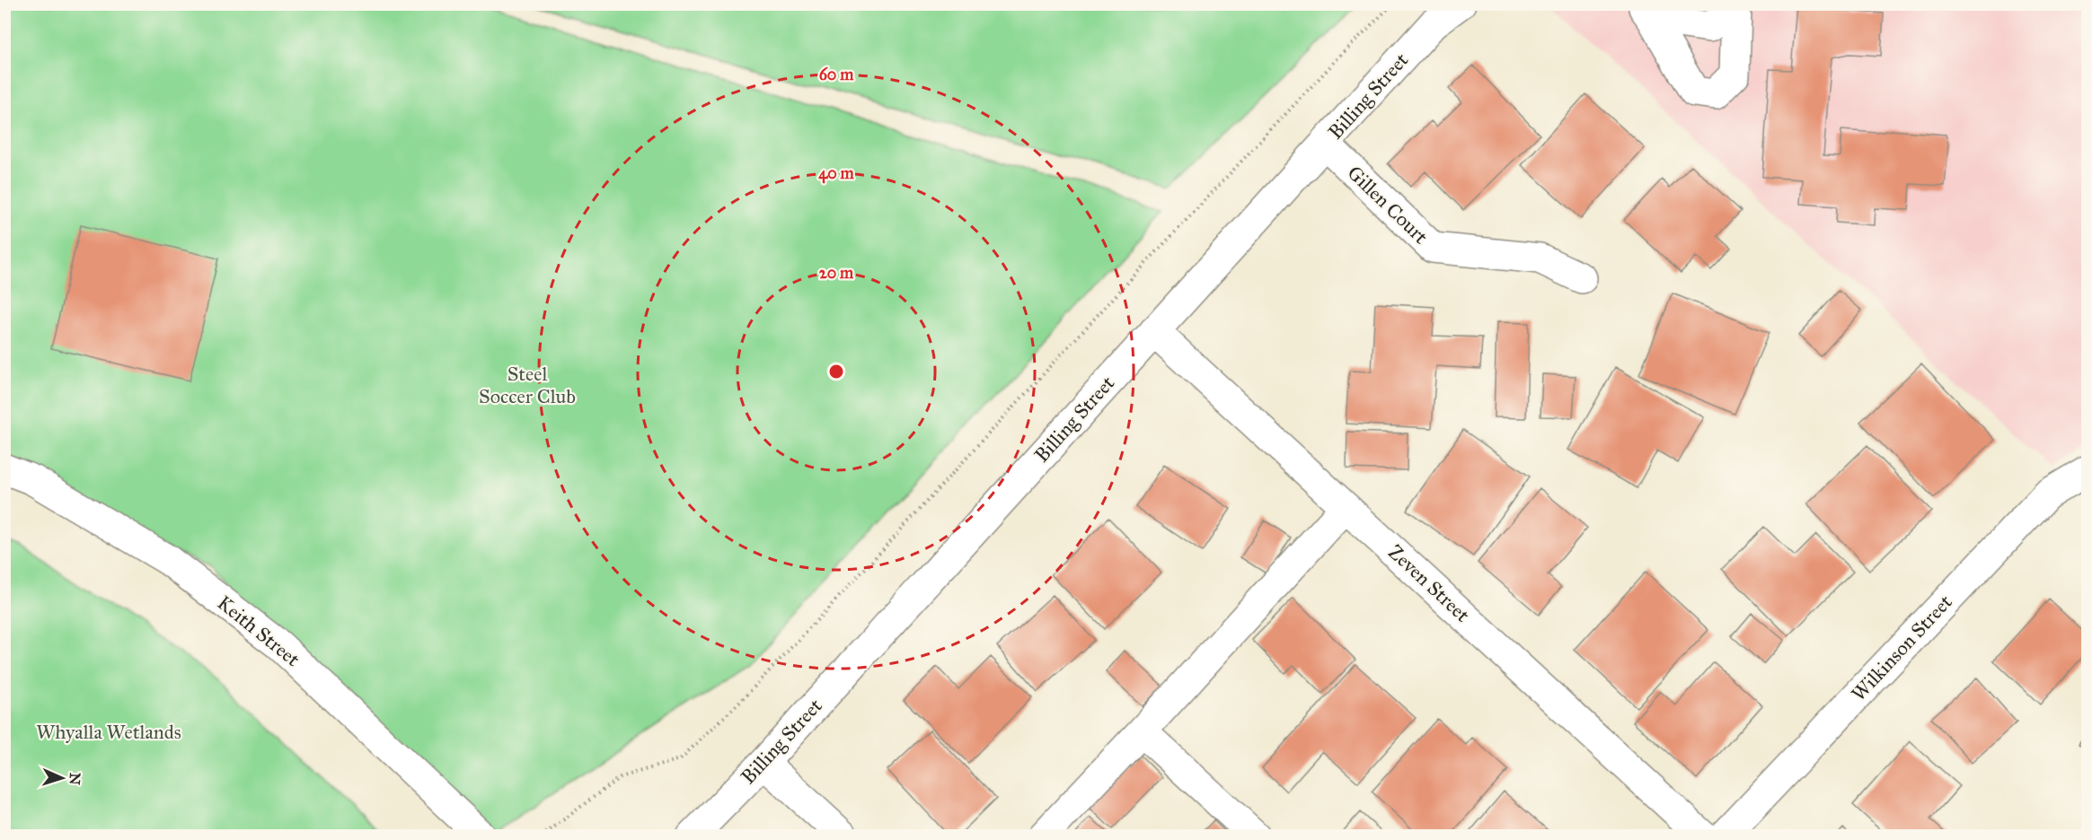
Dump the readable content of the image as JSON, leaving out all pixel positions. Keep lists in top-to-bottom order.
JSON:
{
  "streets": {
    "street": [
      "Billing Street",
      "Gillen Court",
      "Zeven Street",
      "Keith Street",
      "Wilkinson Street"
    ]
  },
  "crossings": [
    ["Billing Street", "Gillen Court"],
    ["Billing Street", "Zeven Street"]
  ],
  "parks": ["Steel Soccer Club", "Whyalla Wetlands"],
  "north": "right",
  "rings": ["60 m", "40 m", "20 m"]
}
